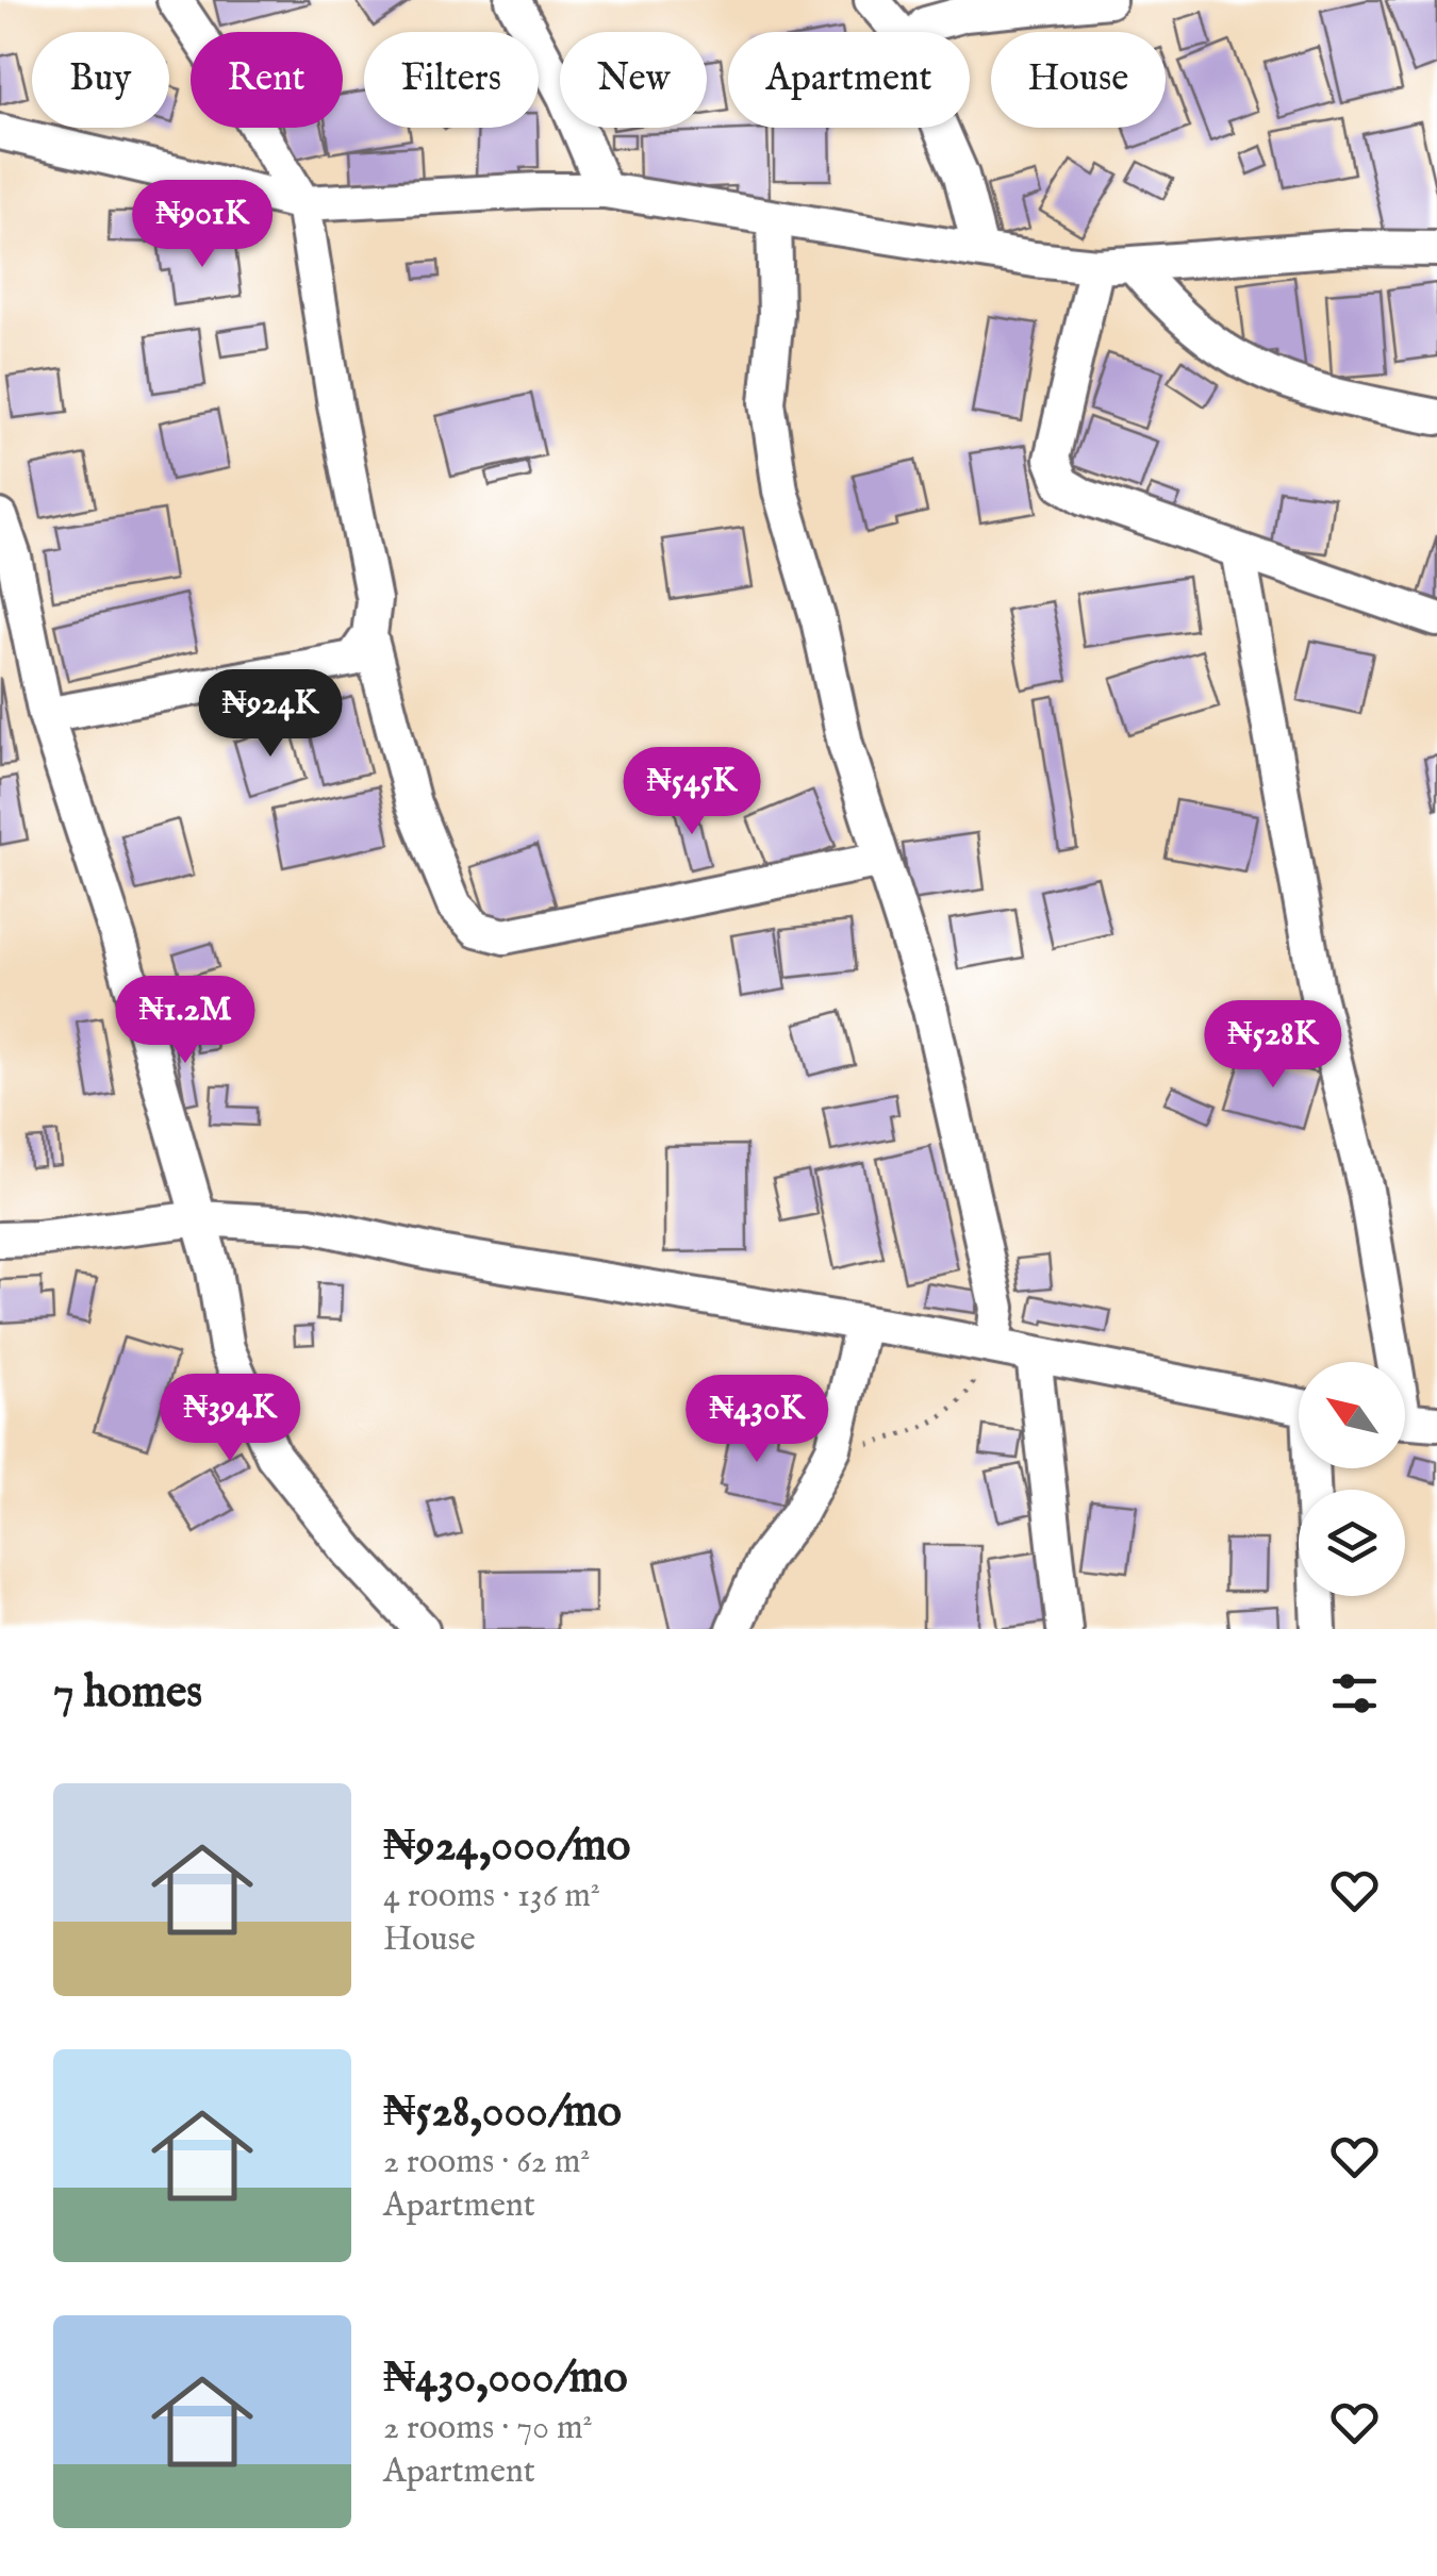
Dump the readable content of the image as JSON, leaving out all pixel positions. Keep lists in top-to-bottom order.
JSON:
{
  "north": "top left",
  "page": {
    "chip": [
      "Buy",
      "Rent",
      "Filters",
      "New",
      "Apartment",
      "House"
    ],
    "price": [
      "₦901K",
      "₦924K",
      "₦545K",
      "₦1.2M",
      "₦528K",
      "₦394K",
      "₦430K"
    ],
    "heading": "7 homes",
    "list": [
      {
        "name": "₦924,000/mo",
        "note": "4 rooms · 136 m² · House"
      },
      {
        "name": "₦528,000/mo",
        "note": "2 rooms · 62 m² · Apartment"
      },
      {
        "name": "₦430,000/mo",
        "note": "2 rooms · 70 m² · Apartment"
      }
    ]
  }
}
